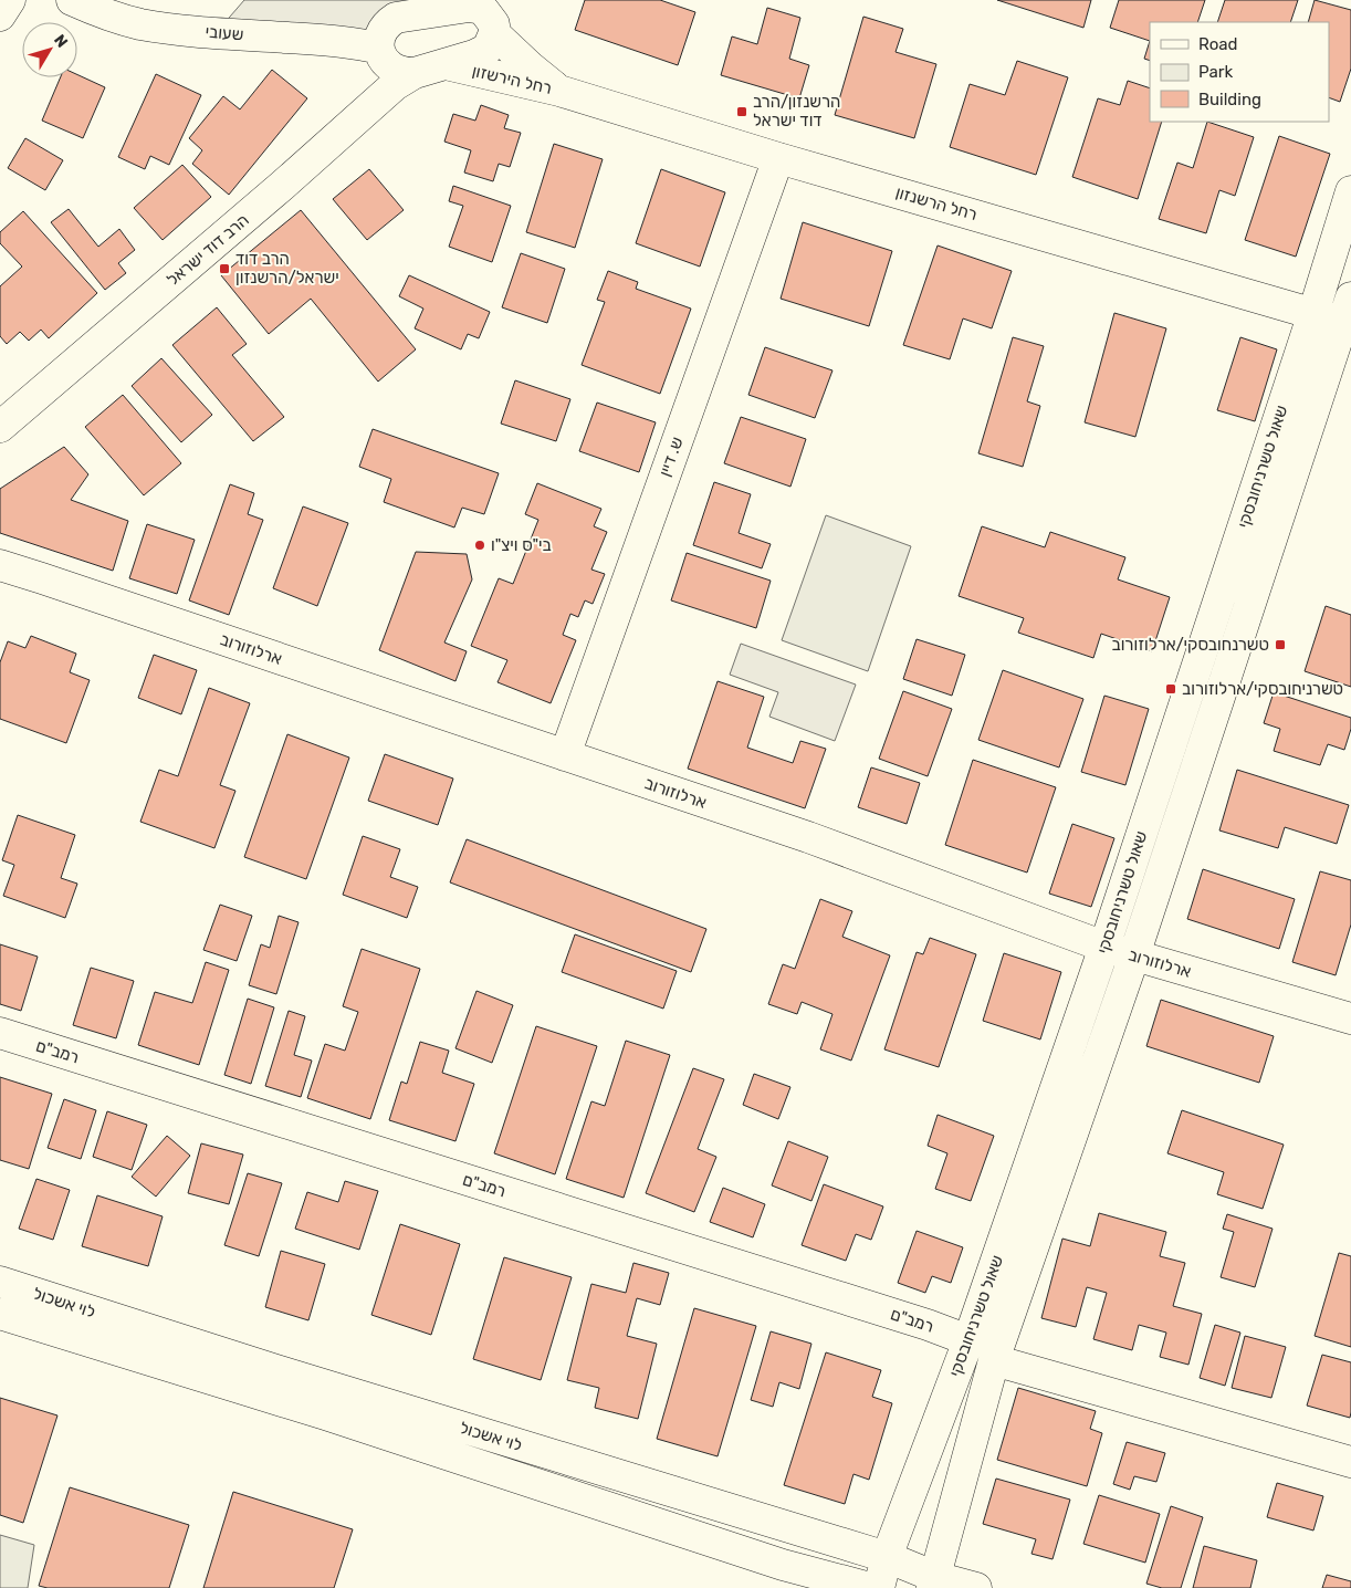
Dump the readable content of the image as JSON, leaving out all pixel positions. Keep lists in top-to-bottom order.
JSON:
{
  "streets": {
    "street": [
      "שעובי",
      "רחל הירשזון",
      "רחל הרשנזון",
      "הרב דוד ישראל",
      "ש. דיין",
      "שאול טשרניחובסקי",
      "ארלוזורוב",
      "רמב\"ם",
      "לוי אשכול"
    ]
  },
  "crossings": [
    ["רחל הירשזון", "רחל הרשנזון"],
    ["רחל הירשזון", "הרב דוד ישראל"],
    ["רחל הרשנזון", "ש. דיין"],
    ["רחל הרשנזון", "שאול טשרניחובסקי"],
    ["ש. דיין", "ארלוזורוב"],
    ["שאול טשרניחובסקי", "ארלוזורוב"],
    ["שאול טשרניחובסקי", "רמב\"ם"],
    ["שאול טשרניחובסקי", "לוי אשכול"]
  ],
  "places": {
    "transit": [
      "הרשנזון/הרב דוד ישראל",
      "הרב דוד ישראל/הרשנזון",
      "טשרנחובסקי/ארלוזורוב",
      "טשרניחובסקי/ארלוזורוב"
    ],
    "other": ["בי\"ס ויצ\"ו"]
  },
  "legend": ["Road", "Park", "Building"],
  "north": "top right"
}
